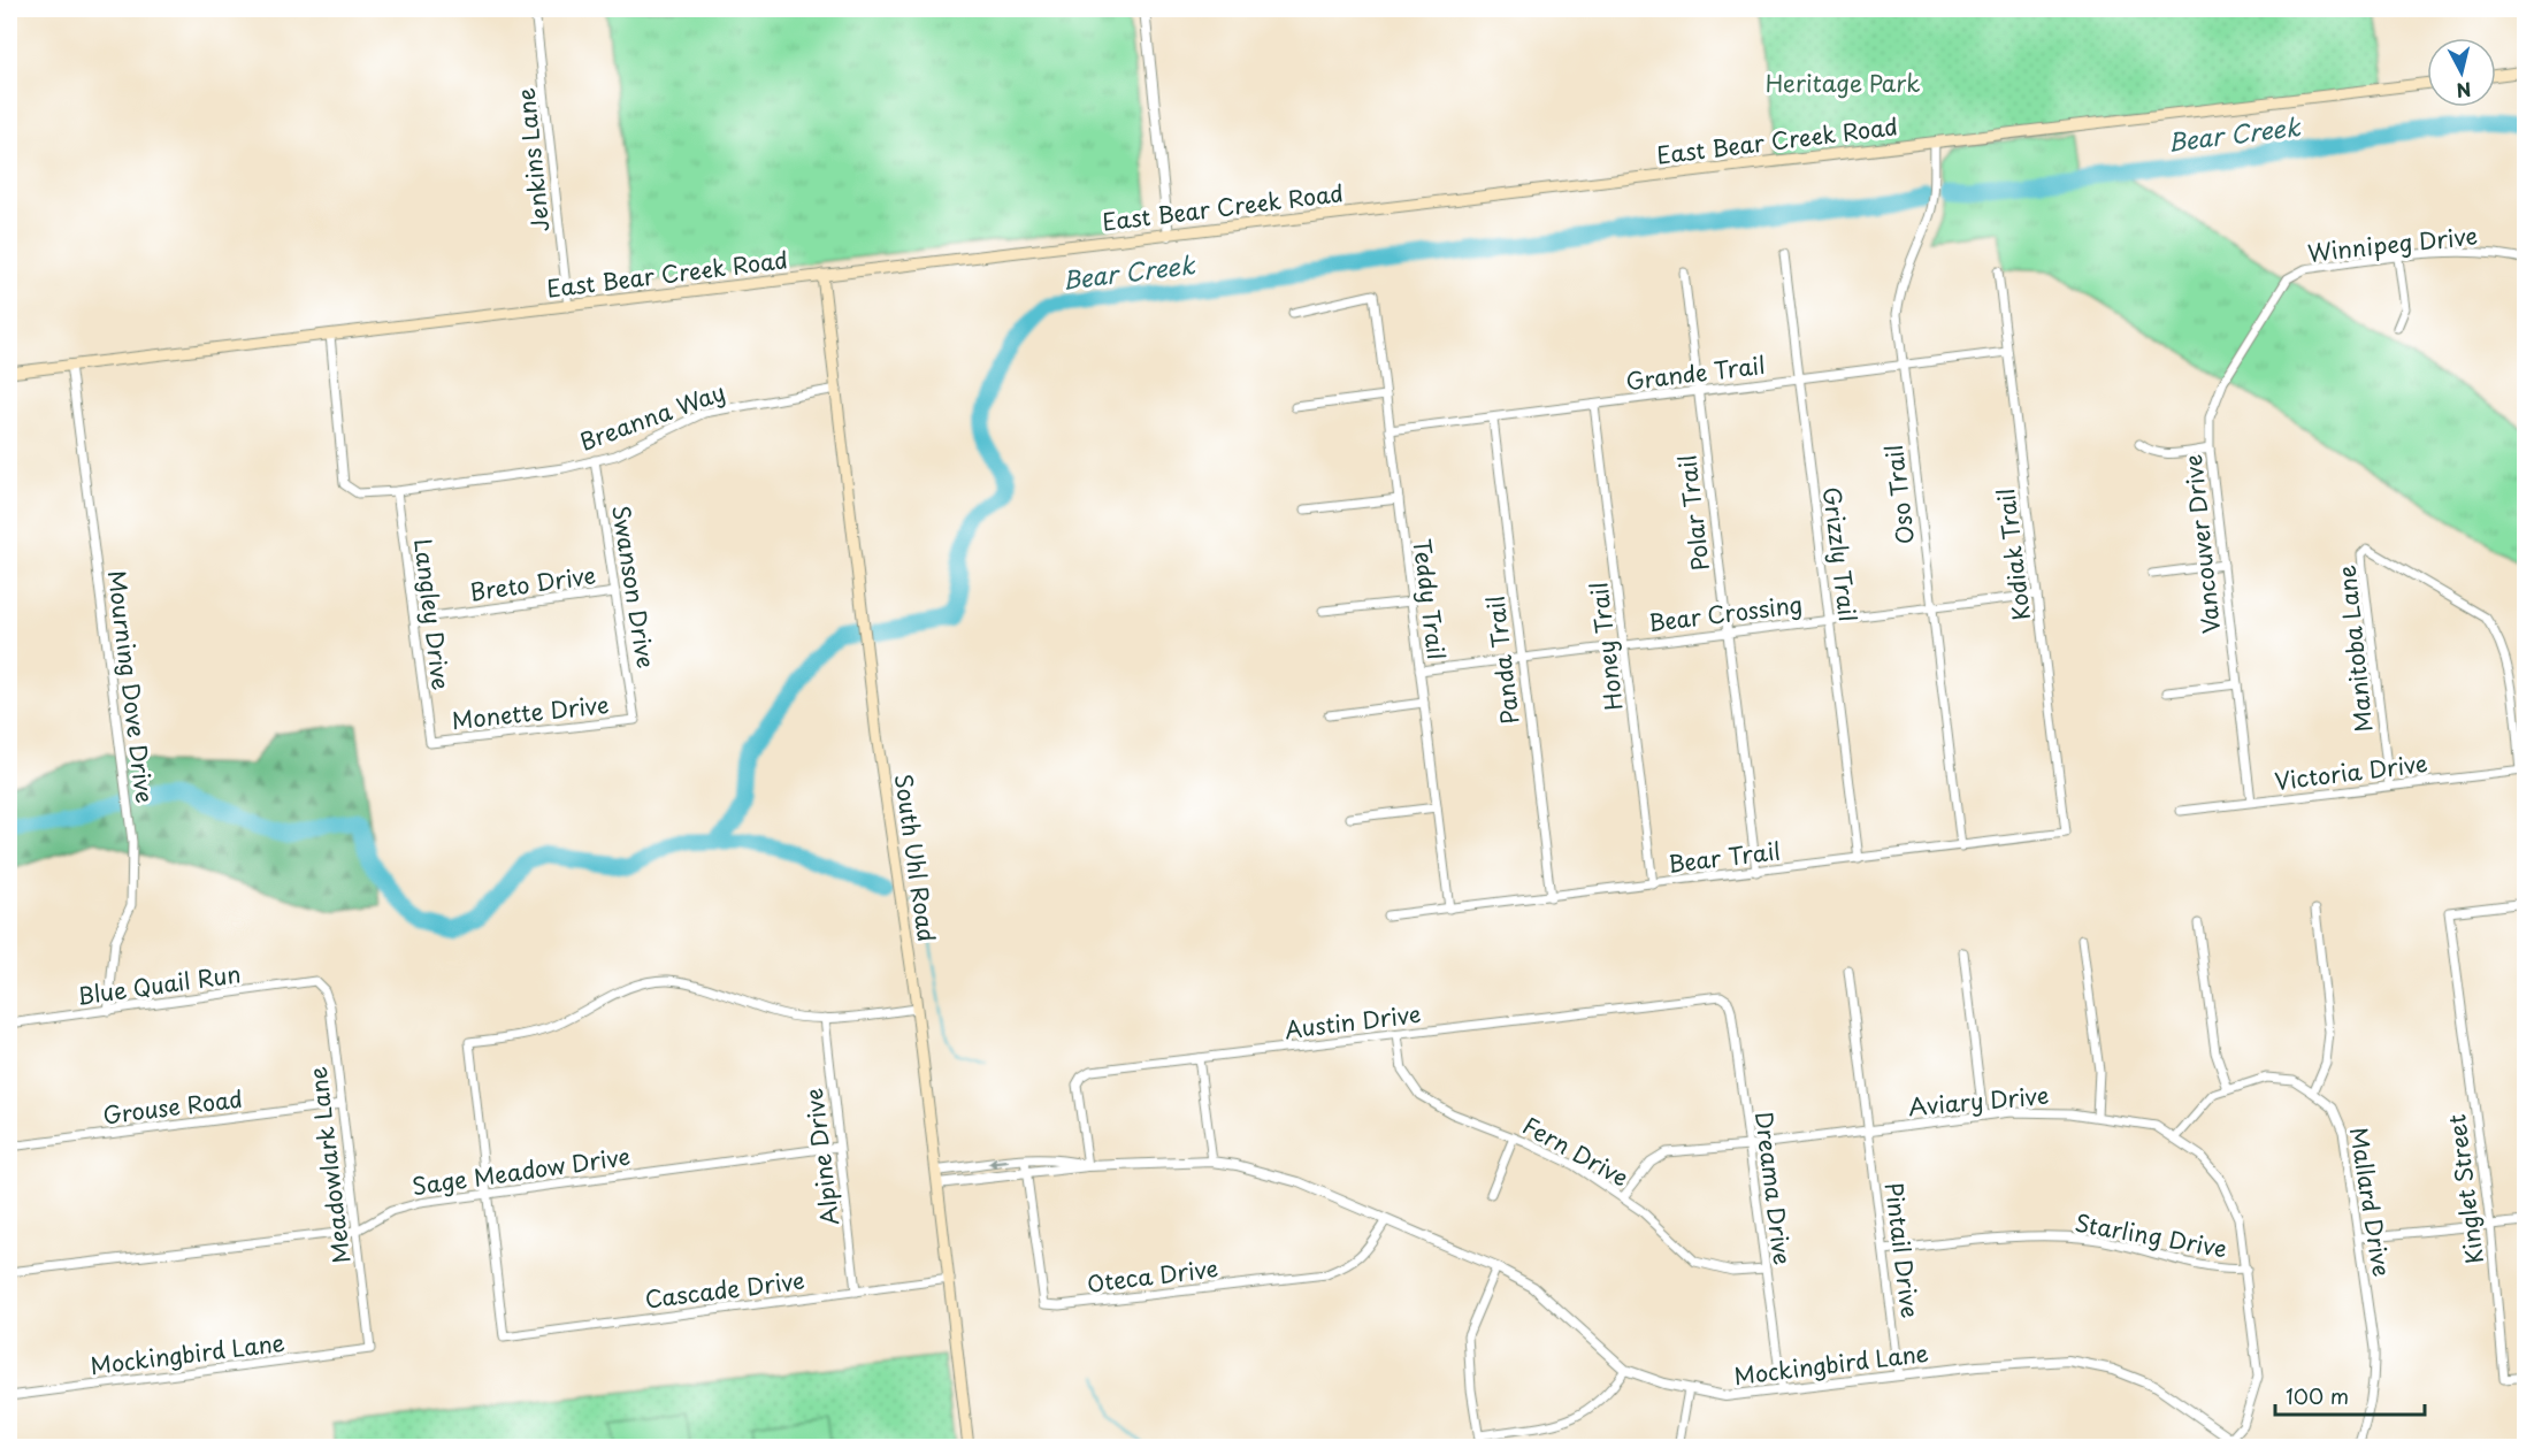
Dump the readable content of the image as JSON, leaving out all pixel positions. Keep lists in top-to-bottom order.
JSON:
{
  "streets": {
    "main road": ["East Bear Creek Road", "South Uhl Road"],
    "street": [
      "Jenkins Lane",
      "Winnipeg Drive",
      "Grande Trail",
      "Breanna Way",
      "Oso Trail",
      "Polar Trail",
      "Vancouver Drive",
      "Grizzly Trail",
      "Kodiak Trail",
      "Breto Drive",
      "Swanson Drive",
      "Teddy Trail",
      "Bear Crossing",
      "Langley Drive",
      "Honey Trail",
      "Manitoba Lane",
      "Panda Trail",
      "Mourning Dove Drive",
      "Monette Drive",
      "Victoria Drive",
      "Bear Trail",
      "Blue Quail Run",
      "Austin Drive",
      "Aviary Drive",
      "Grouse Road",
      "Fern Drive",
      "Alpine Drive",
      "Meadowlark Lane",
      "Sage Meadow Drive",
      "Dreama Drive",
      "Kinglet Street",
      "Mallard Drive",
      "Starling Drive",
      "Pintail Drive",
      "Oteca Drive",
      "Cascade Drive",
      "Mockingbird Lane"
    ]
  },
  "crossings": [
    ["East Bear Creek Road", "Jenkins Lane"],
    ["East Bear Creek Road", "Breanna Way"],
    ["East Bear Creek Road", "Oso Trail"],
    ["East Bear Creek Road", "Mourning Dove Drive"],
    ["East Bear Creek Road", "South Uhl Road"],
    ["Winnipeg Drive", "Vancouver Drive"],
    ["Grande Trail", "Oso Trail"],
    ["Grande Trail", "Polar Trail"],
    ["Grande Trail", "Grizzly Trail"],
    ["Grande Trail", "Kodiak Trail"],
    ["Grande Trail", "Teddy Trail"],
    ["Grande Trail", "Honey Trail"],
    ["Grande Trail", "Panda Trail"],
    ["Breanna Way", "Swanson Drive"],
    ["Breanna Way", "Langley Drive"],
    ["Breanna Way", "South Uhl Road"],
    ["Oso Trail", "Bear Crossing"],
    ["Oso Trail", "Bear Trail"],
    ["Polar Trail", "Bear Crossing"],
    ["Polar Trail", "Bear Trail"],
    ["Vancouver Drive", "Victoria Drive"],
    ["Grizzly Trail", "Bear Crossing"],
    ["Grizzly Trail", "Bear Trail"],
    ["Kodiak Trail", "Bear Crossing"],
    ["Kodiak Trail", "Bear Trail"],
    ["Breto Drive", "Swanson Drive"],
    ["Breto Drive", "Langley Drive"],
    ["Swanson Drive", "Monette Drive"],
    ["Teddy Trail", "Bear Crossing"],
    ["Teddy Trail", "Bear Trail"],
    ["Bear Crossing", "Honey Trail"],
    ["Bear Crossing", "Panda Trail"],
    ["Langley Drive", "Monette Drive"],
    ["Honey Trail", "Bear Trail"],
    ["Manitoba Lane", "Victoria Drive"],
    ["Panda Trail", "Bear Trail"],
    ["Mourning Dove Drive", "Blue Quail Run"],
    ["South Uhl Road", "Cascade Drive"],
    ["South Uhl Road", "Mockingbird Lane"],
    ["Blue Quail Run", "Meadowlark Lane"],
    ["Austin Drive", "Fern Drive"],
    ["Austin Drive", "Dreama Drive"],
    ["Austin Drive", "Mockingbird Lane"],
    ["Aviary Drive", "Fern Drive"],
    ["Aviary Drive", "Dreama Drive"],
    ["Aviary Drive", "Mallard Drive"],
    ["Aviary Drive", "Starling Drive"],
    ["Aviary Drive", "Pintail Drive"],
    ["Aviary Drive", "Mockingbird Lane"],
    ["Grouse Road", "Meadowlark Lane"],
    ["Fern Drive", "Dreama Drive"],
    ["Alpine Drive", "Sage Meadow Drive"],
    ["Alpine Drive", "Cascade Drive"],
    ["Meadowlark Lane", "Sage Meadow Drive"],
    ["Meadowlark Lane", "Mockingbird Lane"],
    ["Sage Meadow Drive", "Cascade Drive"],
    ["Dreama Drive", "Mockingbird Lane"],
    ["Starling Drive", "Pintail Drive"],
    ["Pintail Drive", "Mockingbird Lane"],
    ["Oteca Drive", "Mockingbird Lane"]
  ],
  "water": ["Bear Creek"],
  "parks": ["Heritage Park"],
  "scale_bar": "100 m",
  "north": "bottom"
}
